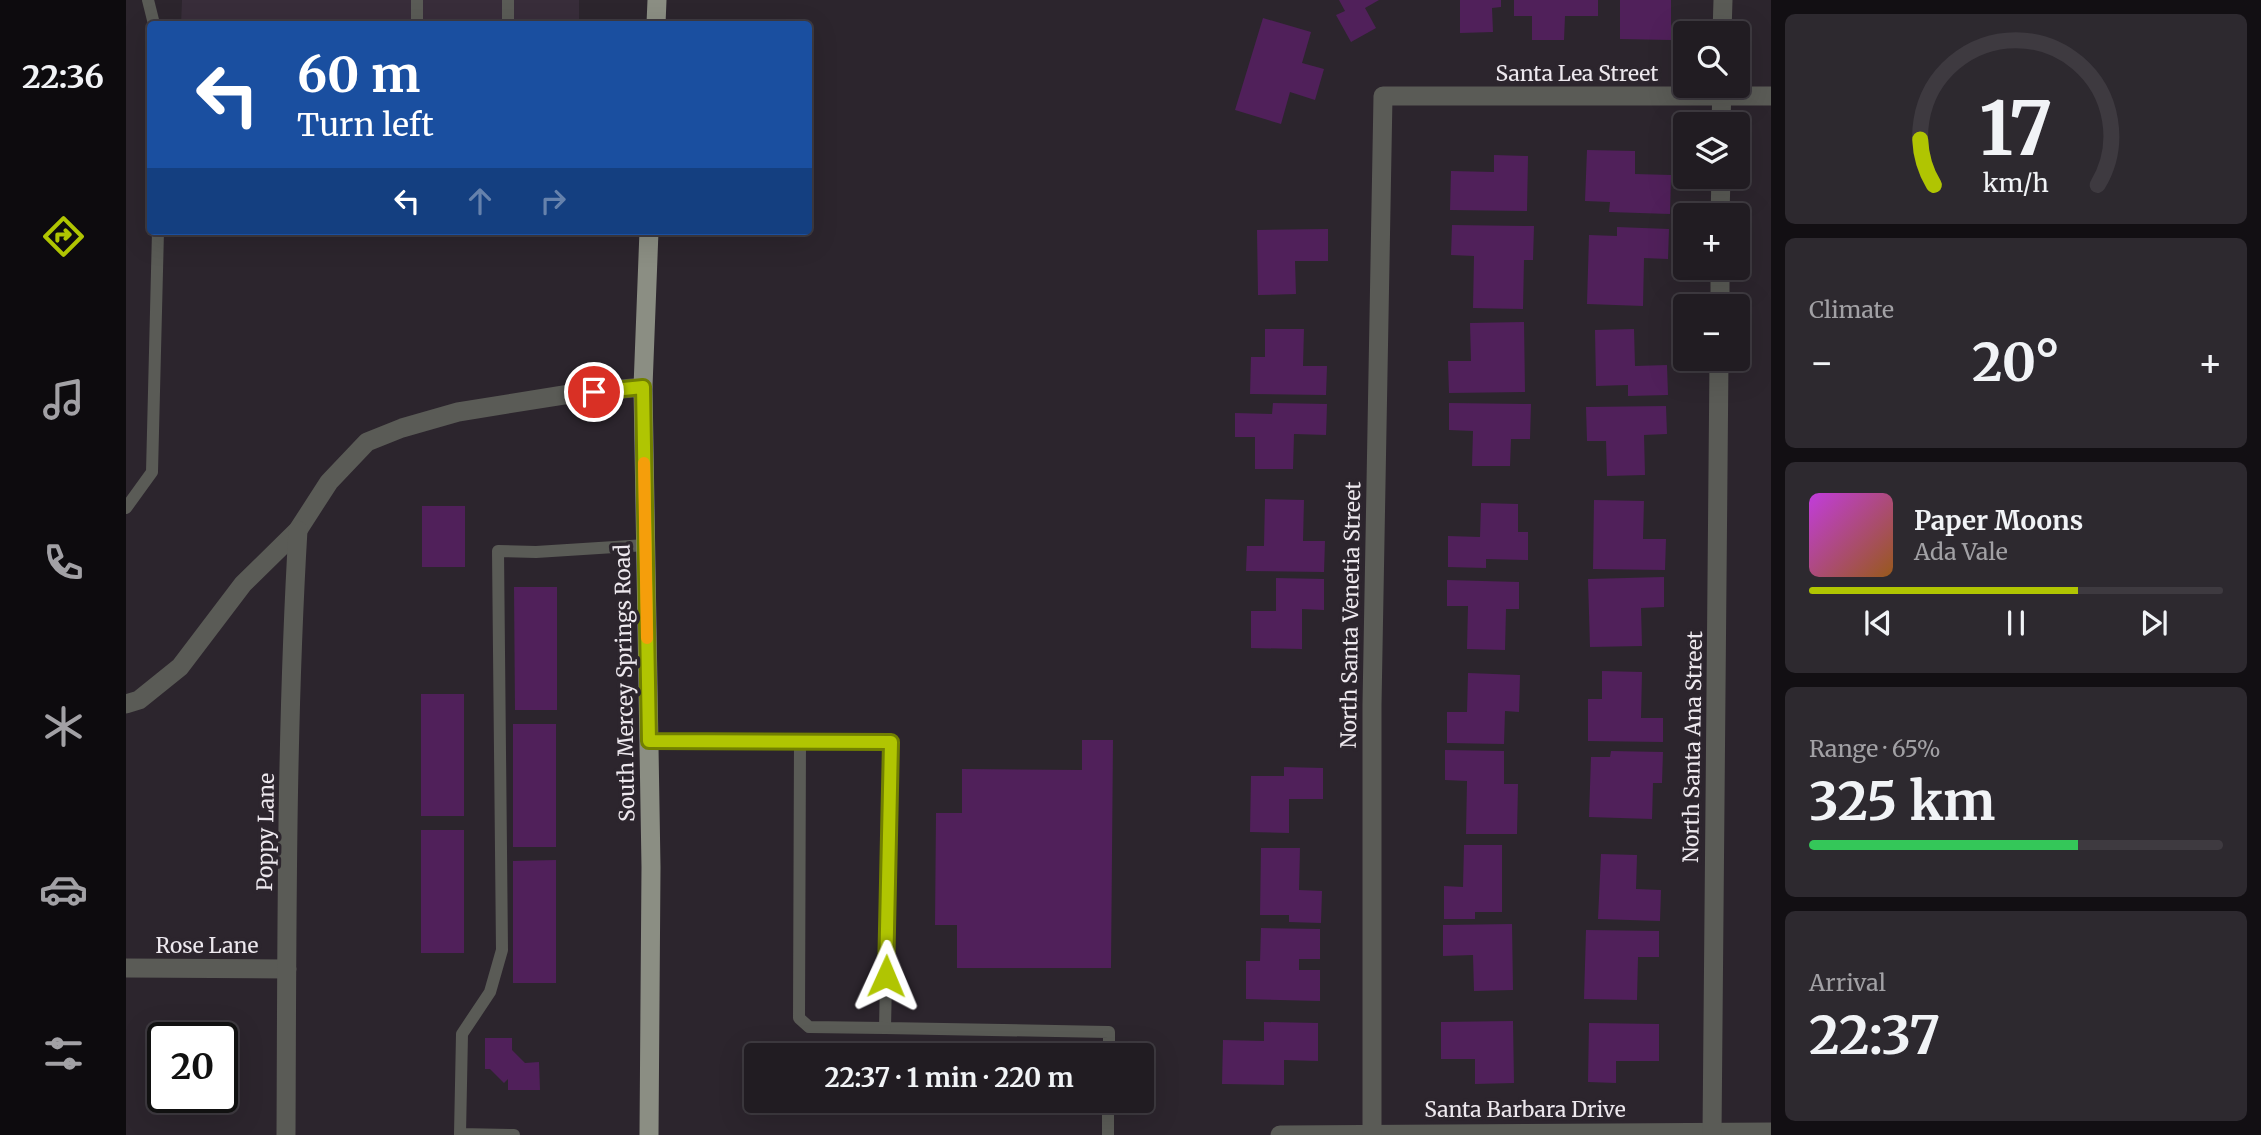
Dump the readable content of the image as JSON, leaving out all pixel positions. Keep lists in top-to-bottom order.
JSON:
{
  "streets": {
    "main road": ["South Mercey Springs Road"],
    "street": [
      "Santa Lea Street",
      "North Santa Venetia Street",
      "North Santa Ana Street",
      "Poppy Lane",
      "Rose Lane",
      "Santa Barbara Drive"
    ]
  },
  "crossings": [
    ["Santa Lea Street", "North Santa Venetia Street"],
    ["North Santa Venetia Street", "Santa Barbara Drive"],
    ["South Mercey Springs Road", "Poppy Lane"],
    ["North Santa Ana Street", "Santa Barbara Drive"],
    ["Poppy Lane", "Rose Lane"]
  ],
  "page": {
    "tabs": "22:36",
    "map_buttons": ["+", "−"],
    "turn": ["60 m", "Turn left"],
    "tile": [
      "Climate",
      ["Range · 65%", "325 km"],
      ["Arrival", "22:37"]
    ],
    "heat": ["−", "20°", "+"],
    "song": ["Paper Moons", "Ada Vale"],
    "limit": "20",
    "trip": "22:37 · 1 min · 220 m",
    "gauge": ["17", "km/h"]
  }
}
